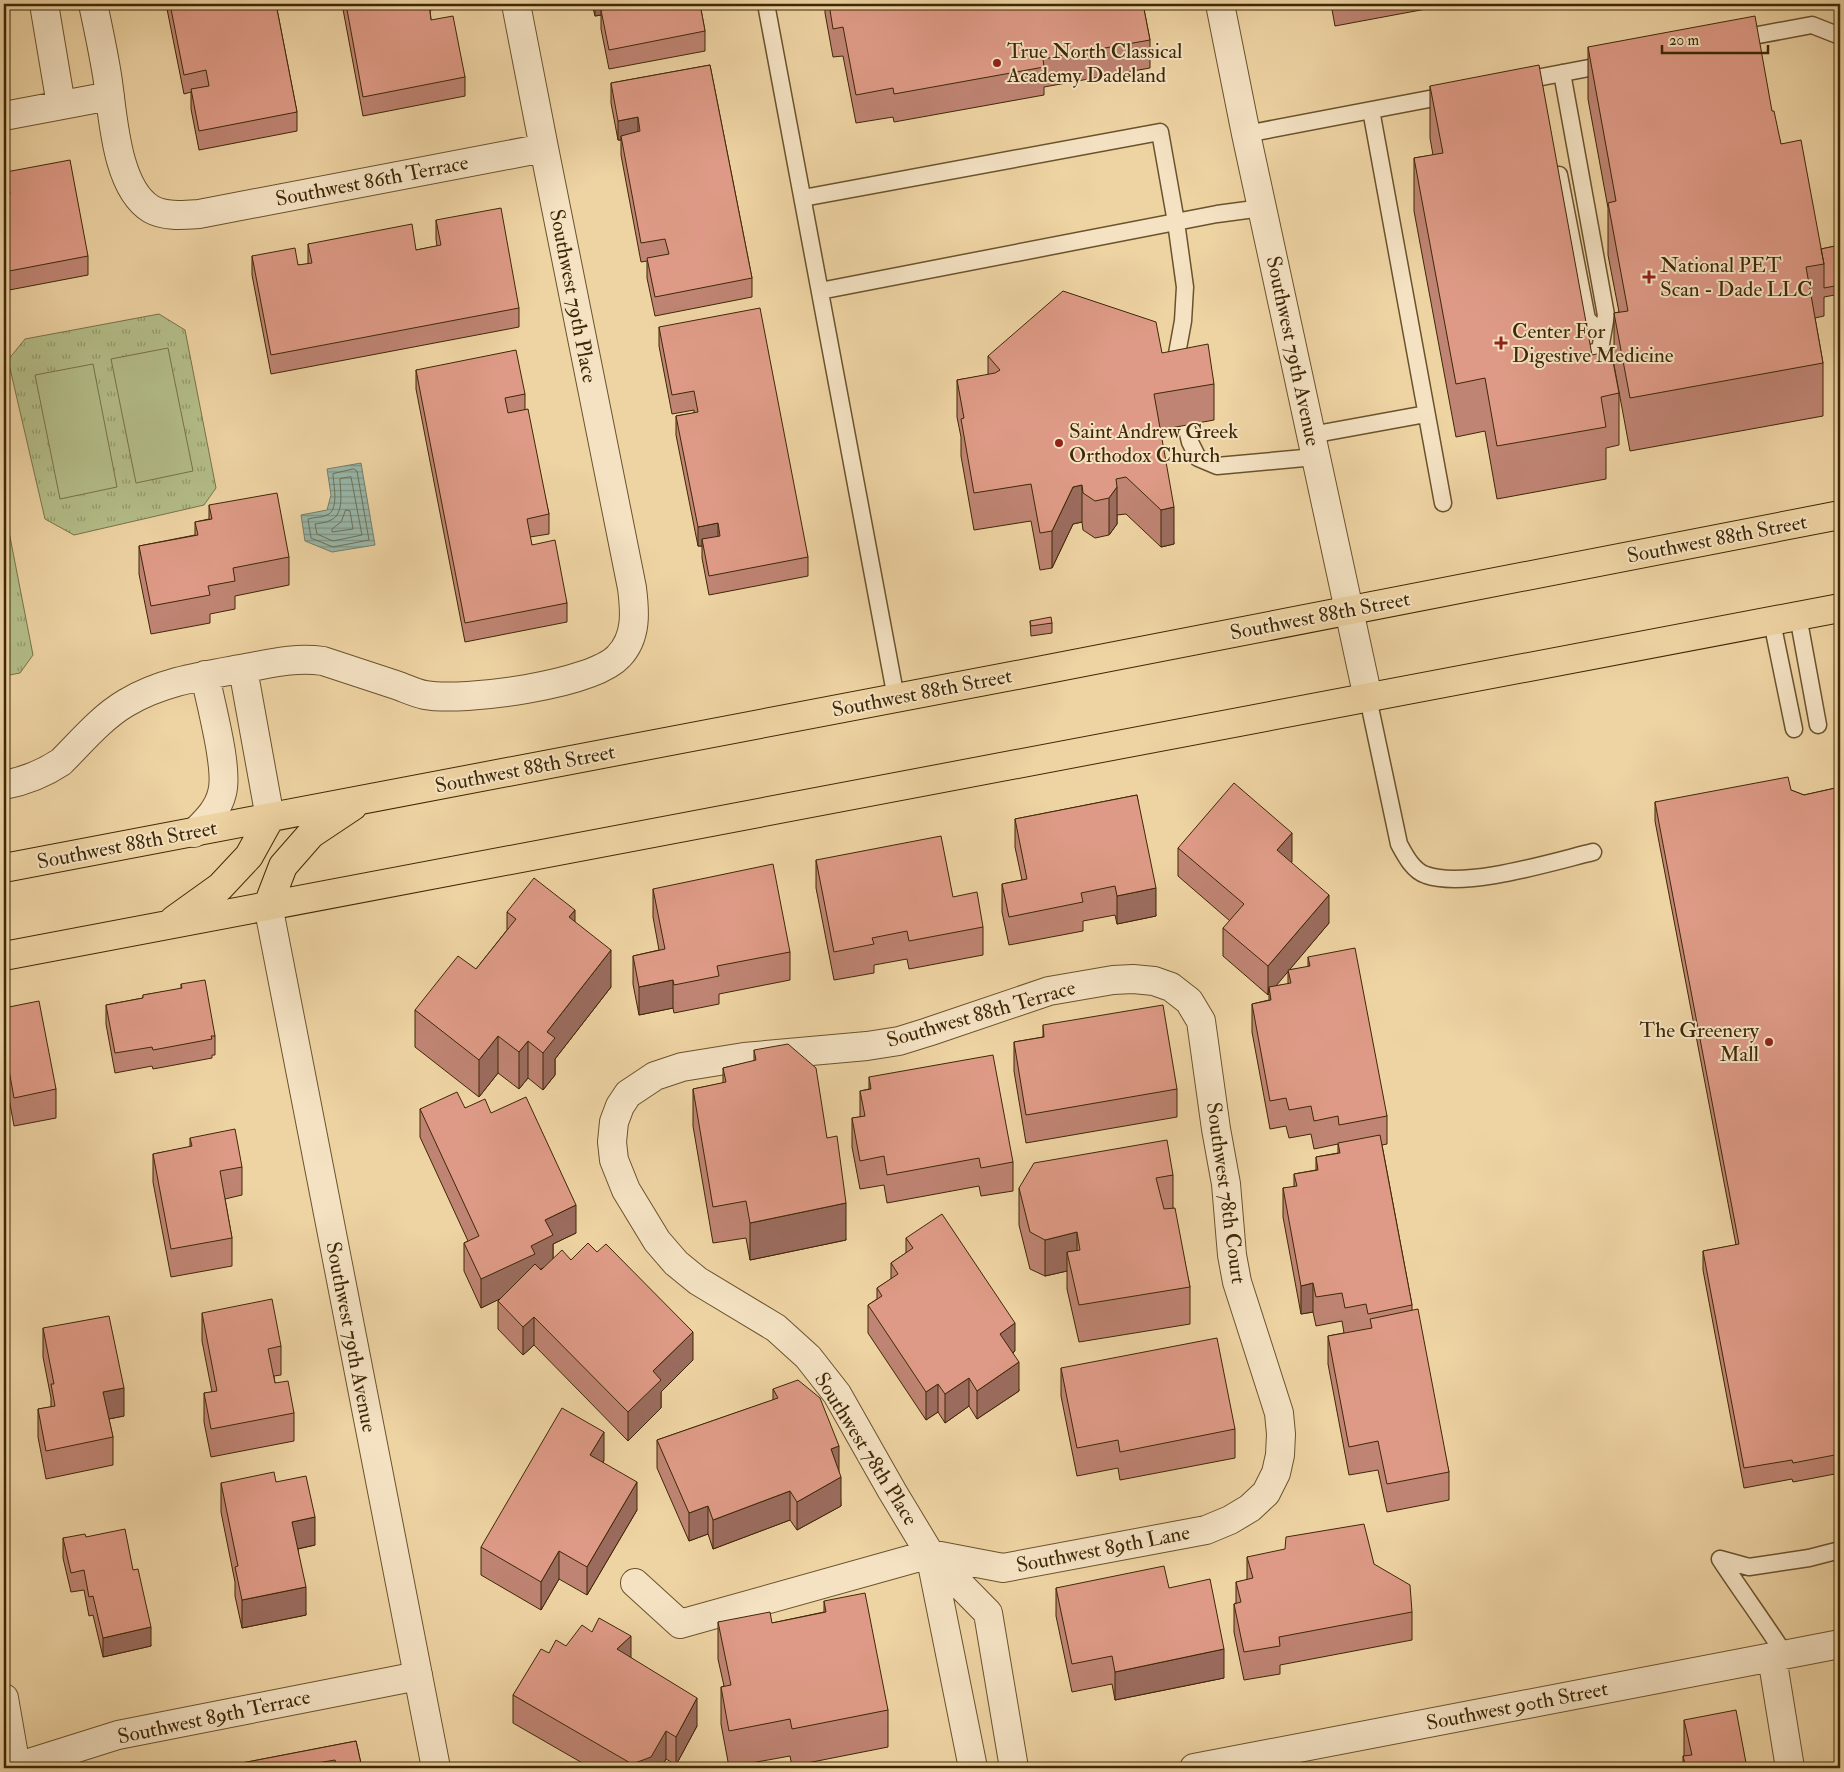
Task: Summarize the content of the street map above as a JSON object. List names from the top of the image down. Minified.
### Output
{"streets":{"main road":["Southwest 88th Street"],"street":["Southwest 86th Terrace","Southwest 79th Place","Southwest 79th Avenue","Southwest 88th Terrace","Southwest 78th Court","Southwest 78th Place","Southwest 89th Lane","Southwest 90th Street","Southwest 89th Terrace"]},"crossings":[["Southwest 86th Terrace","Southwest 79th Place"],["Southwest 79th Avenue","Southwest 88th Street"],["Southwest 79th Avenue","Southwest 89th Terrace"],["Southwest 88th Terrace","Southwest 78th Court"],["Southwest 88th Terrace","Southwest 78th Place"],["Southwest 78th Court","Southwest 89th Lane"],["Southwest 78th Place","Southwest 89th Lane"]],"places":{"other":["True North Classical Academy Dadeland","Saint Andrew Greek Orthodox Church","The Greenery Mall"],"health":["National PET Scan - Dade LLC","Center For Digestive Medicine"]},"scale_bar":"20 m"}
